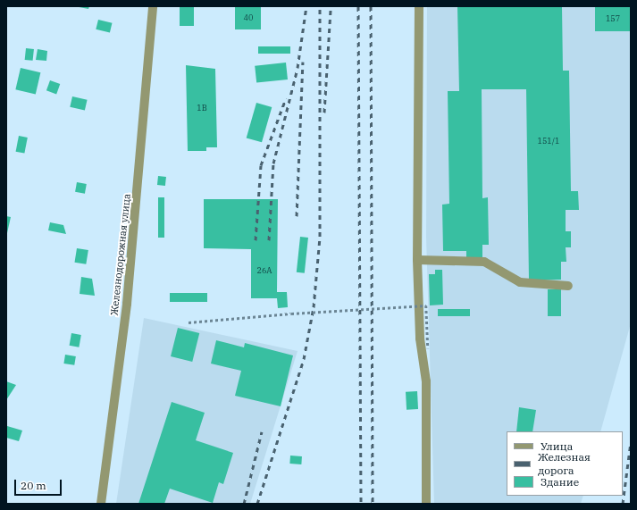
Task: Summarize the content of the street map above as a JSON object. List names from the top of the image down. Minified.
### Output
{"streets":{"street":["Железнодорожная улица"]},"house_numbers":["40","157","1В","151/1","26А"],"legend":["Улица","Железная дорога","Здание"],"scale_bar":"20 m"}
